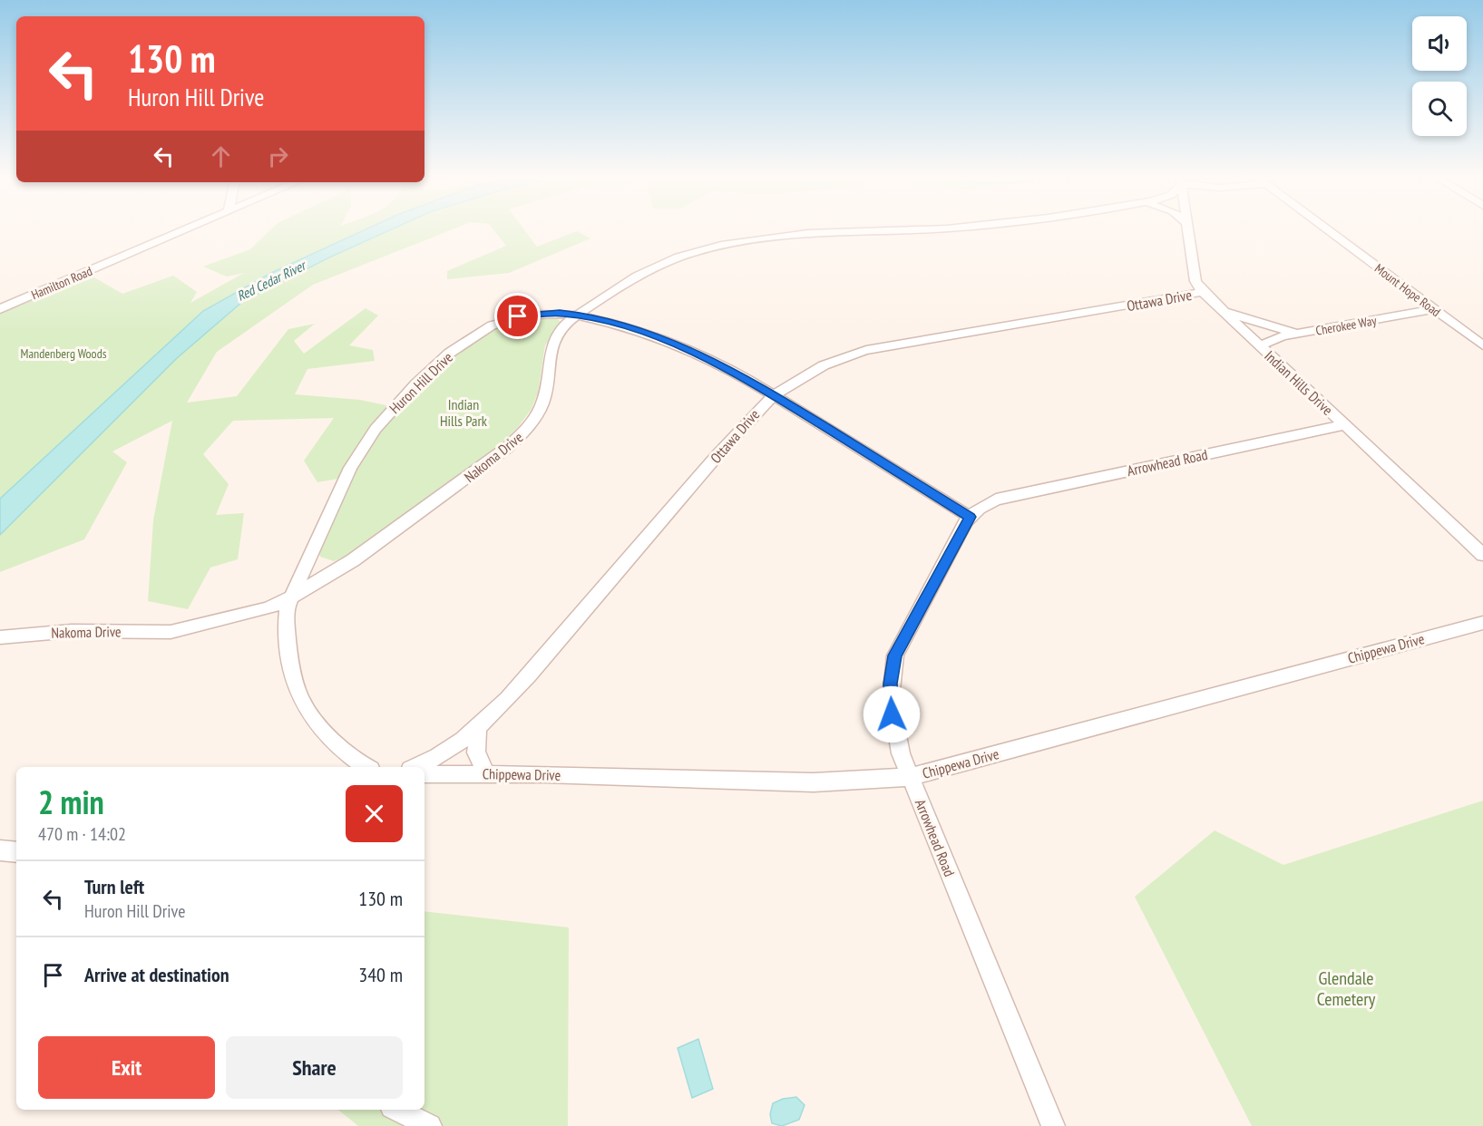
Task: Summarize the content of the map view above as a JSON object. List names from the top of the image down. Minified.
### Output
{"streets":{"street":["Hamilton Road","Mount Hope Road","Ottawa Drive","Cherokee Way","Huron Hill Drive","Indian Hills Drive","Nakoma Drive","Arrowhead Road","Chippewa Drive"]},"crossings":[["Mount Hope Road","Cherokee Way"],["Ottawa Drive","Huron Hill Drive"],["Ottawa Drive","Indian Hills Drive"],["Cherokee Way","Indian Hills Drive"],["Huron Hill Drive","Nakoma Drive"],["Huron Hill Drive","Arrowhead Road"],["Indian Hills Drive","Arrowhead Road"],["Arrowhead Road","Chippewa Drive"]],"water":["Red Cedar River"],"parks":["Mandenberg Woods","Indian Hills Park","Glendale Cemetery"],"page":{"turn":["130 m","Huron Hill Drive"],"heading":["2 min","470 m · 14:02"],"list":[{"name":"Turn left","note":"Huron Hill Drive","value":"130 m"},{"name":"Arrive at destination","value":"340 m"}],"buttons":["Exit","Share"]}}
